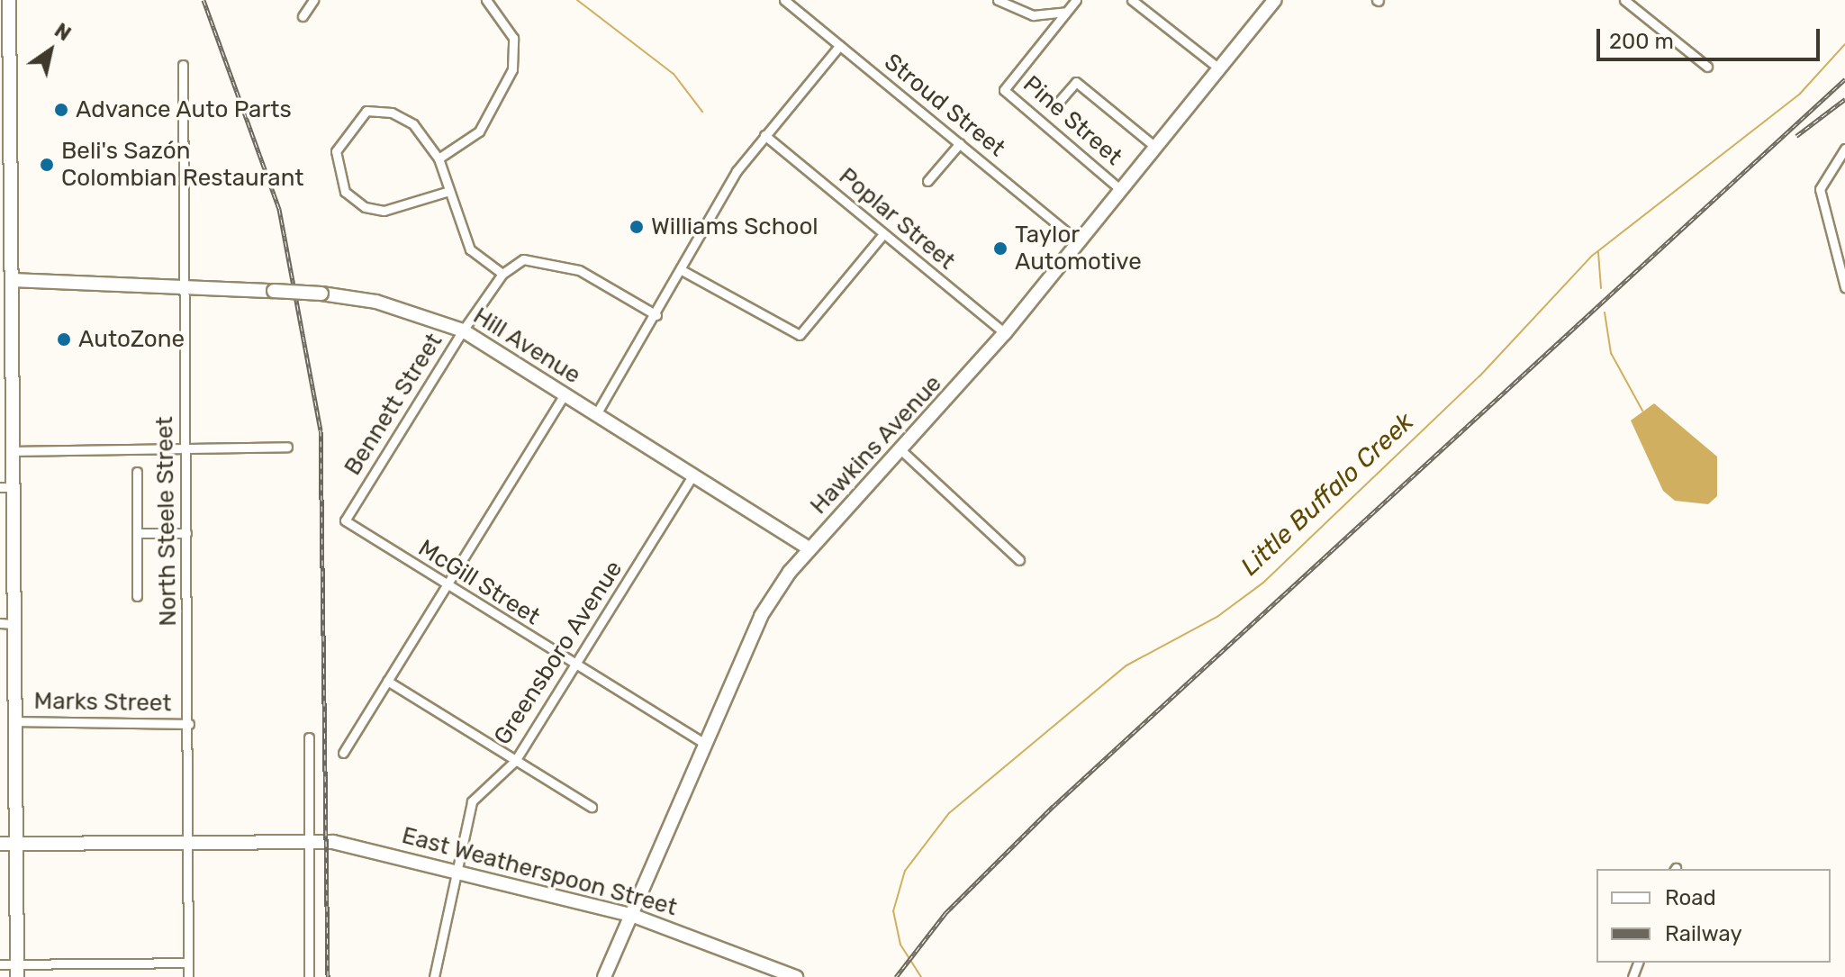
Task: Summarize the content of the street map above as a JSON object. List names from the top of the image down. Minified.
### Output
{"streets":{"main road":["Hill Avenue","Hawkins Avenue","East Weatherspoon Street"],"street":["Stroud Street","Pine Street","Poplar Street","Bennett Street","North Steele Street","McGill Street","Greensboro Avenue","Marks Street"]},"crossings":[["Stroud Street","Hawkins Avenue"],["Pine Street","Hawkins Avenue"],["Poplar Street","Hawkins Avenue"],["Hill Avenue","Bennett Street"],["Hill Avenue","Hawkins Avenue"],["Hill Avenue","North Steele Street"],["Hill Avenue","Greensboro Avenue"],["Bennett Street","McGill Street"],["Hawkins Avenue","McGill Street"],["Hawkins Avenue","East Weatherspoon Street"],["North Steele Street","Marks Street"],["North Steele Street","East Weatherspoon Street"],["McGill Street","Greensboro Avenue"],["Greensboro Avenue","East Weatherspoon Street"]],"water":["Little Buffalo Creek"],"places":["Advance Auto Parts","Beli's Sazón Colombian Restaurant","Williams School","Taylor Automotive","AutoZone"],"legend":["Road","Railway"],"scale_bar":"200 m","north":"top right"}
